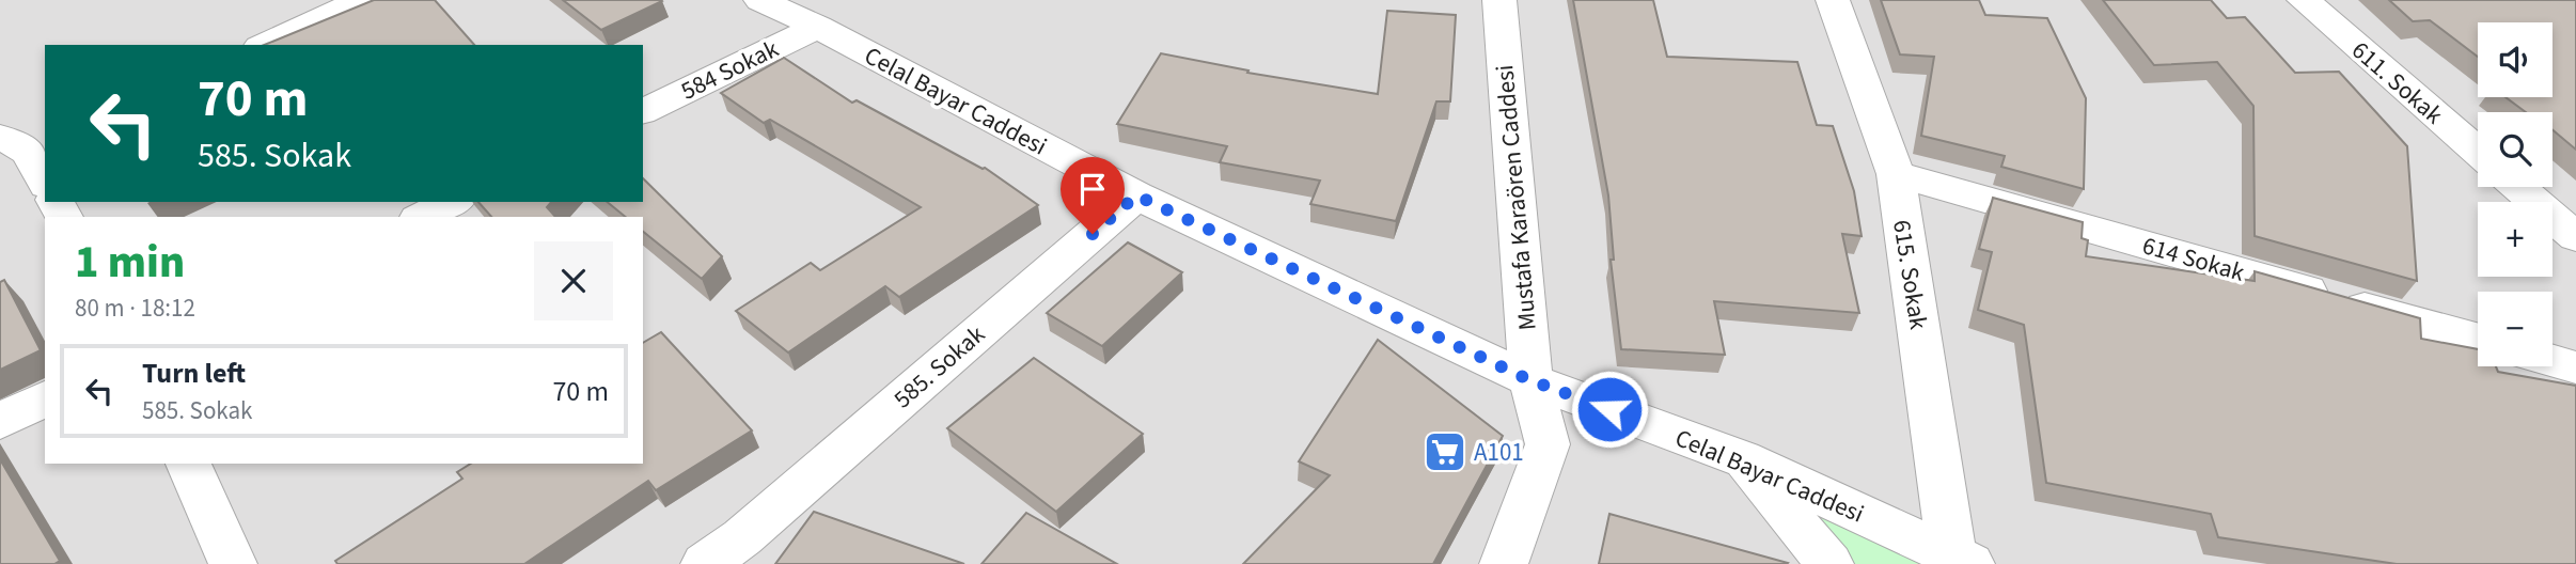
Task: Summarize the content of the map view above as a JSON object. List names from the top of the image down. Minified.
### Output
{"streets":{"street":["584 Sokak","611. Sokak","Celal Bayar Caddesi","Mustafa Karaören Caddesi","614 Sokak","615. Sokak","585. Sokak"]},"crossings":[["584 Sokak","Celal Bayar Caddesi"],["Celal Bayar Caddesi","Mustafa Karaören Caddesi"],["Celal Bayar Caddesi","615. Sokak"],["Celal Bayar Caddesi","585. Sokak"],["614 Sokak","615. Sokak"]],"places":{"supermarket":["A101"]},"page":{"map_buttons":["+","−"],"turn":["70 m","585. Sokak"],"heading":["1 min","80 m · 18:12"],"list":[{"name":"Turn left","note":"585. Sokak","value":"70 m"}]}}
